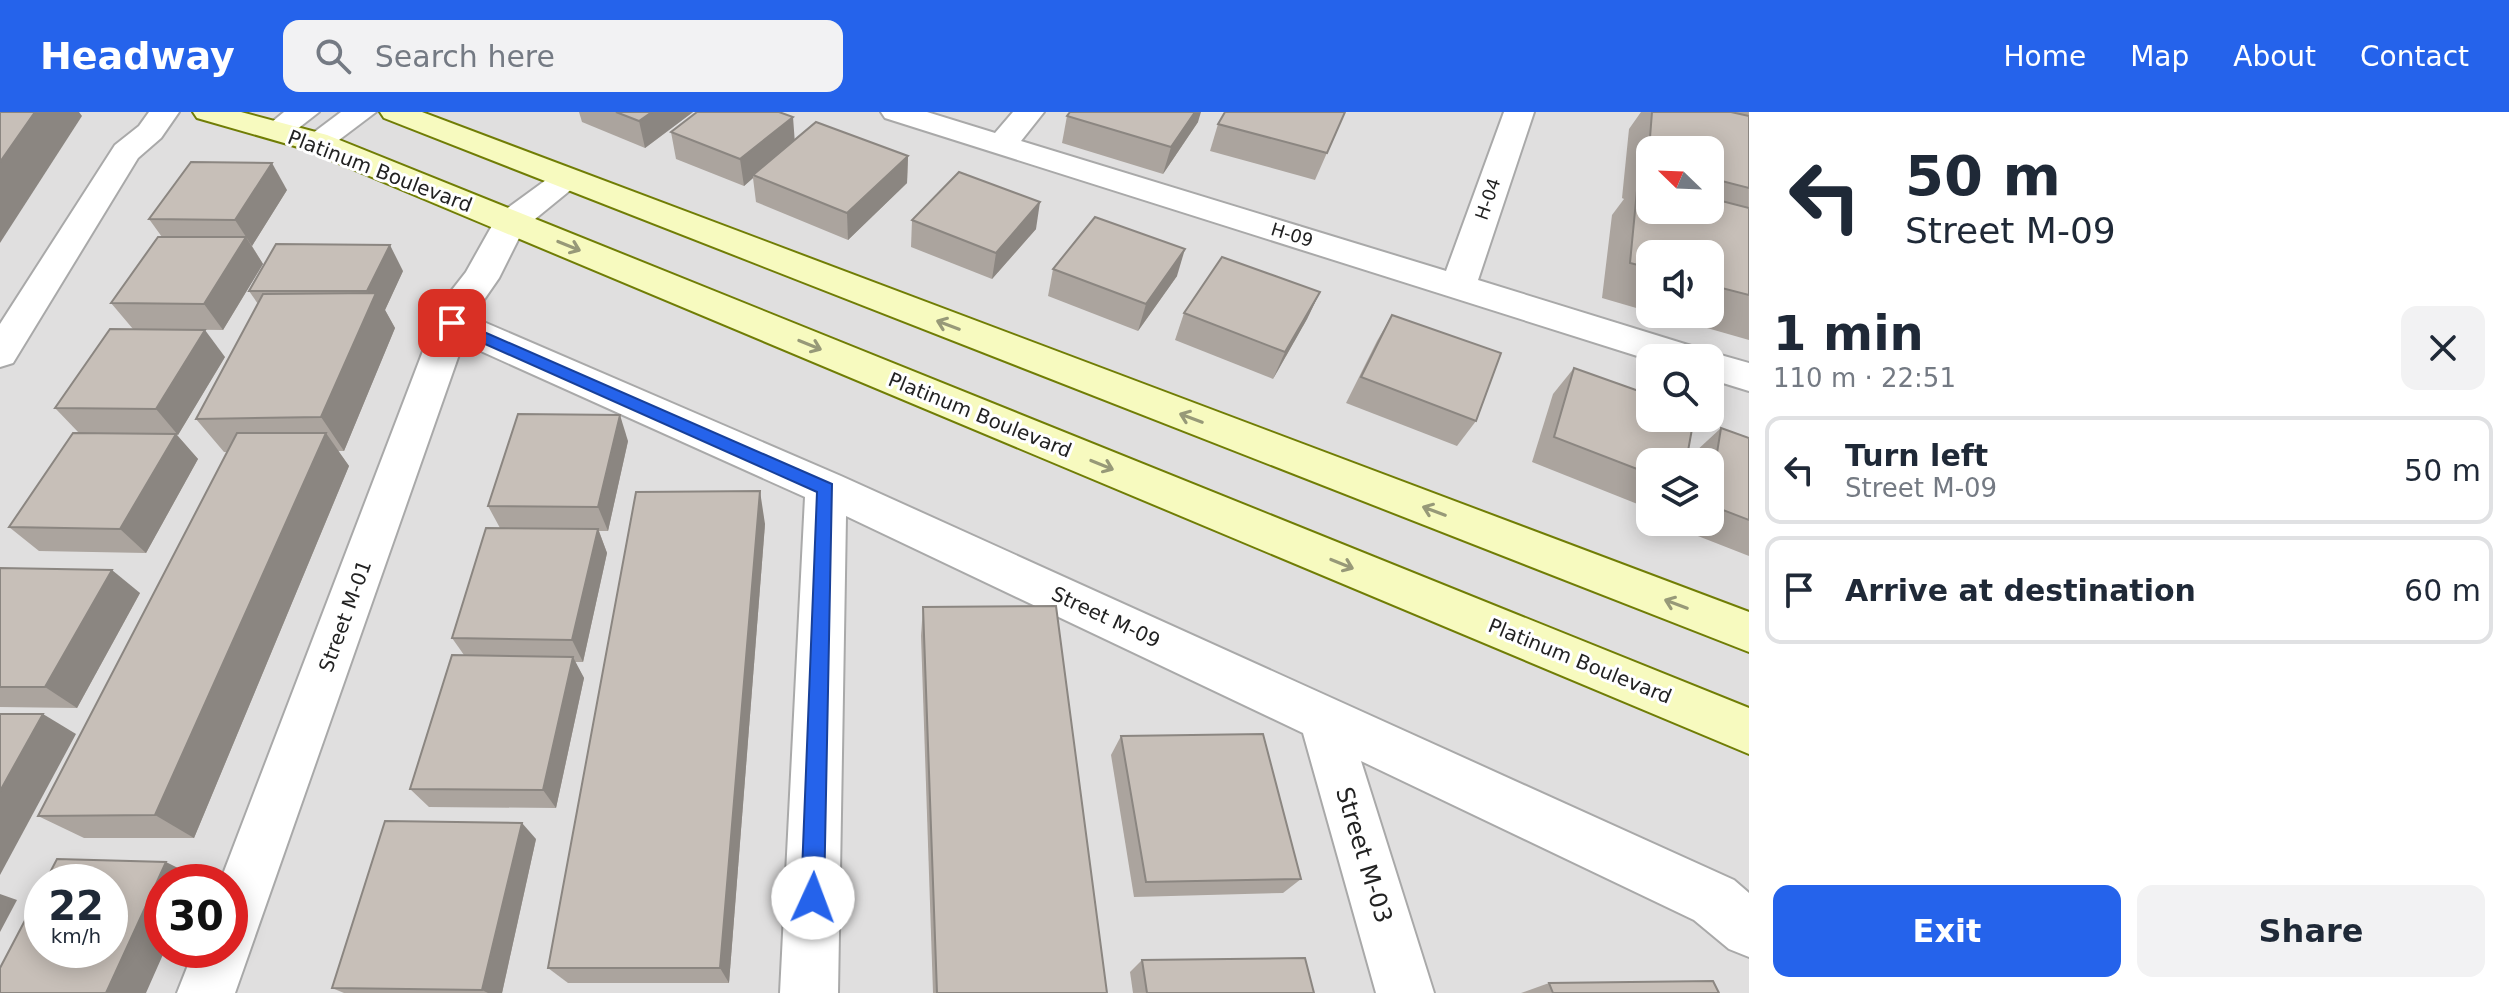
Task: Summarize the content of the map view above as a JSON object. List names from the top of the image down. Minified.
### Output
{"streets":{"street":["Platinum Boulevard","H-04","H-09","Street M-01","Street M-09","Street M-03"]},"crossings":[["Platinum Boulevard","Street M-01"],["H-04","H-09"],["Street M-01","Street M-09"],["Street M-09","Street M-03"]],"north":"top left","page":{"header":"Headway","search":"Search here","nav":["Home","Map","About","Contact"],"turn":["50 m","Street M-09"],"heading":["1 min","110 m · 22:51"],"list":[{"name":"Turn left","note":"Street M-09","value":"50 m"},{"name":"Arrive at destination","value":"60 m"}],"speed":"22 km/h","limit":"30","buttons":["Exit","Share"]}}
